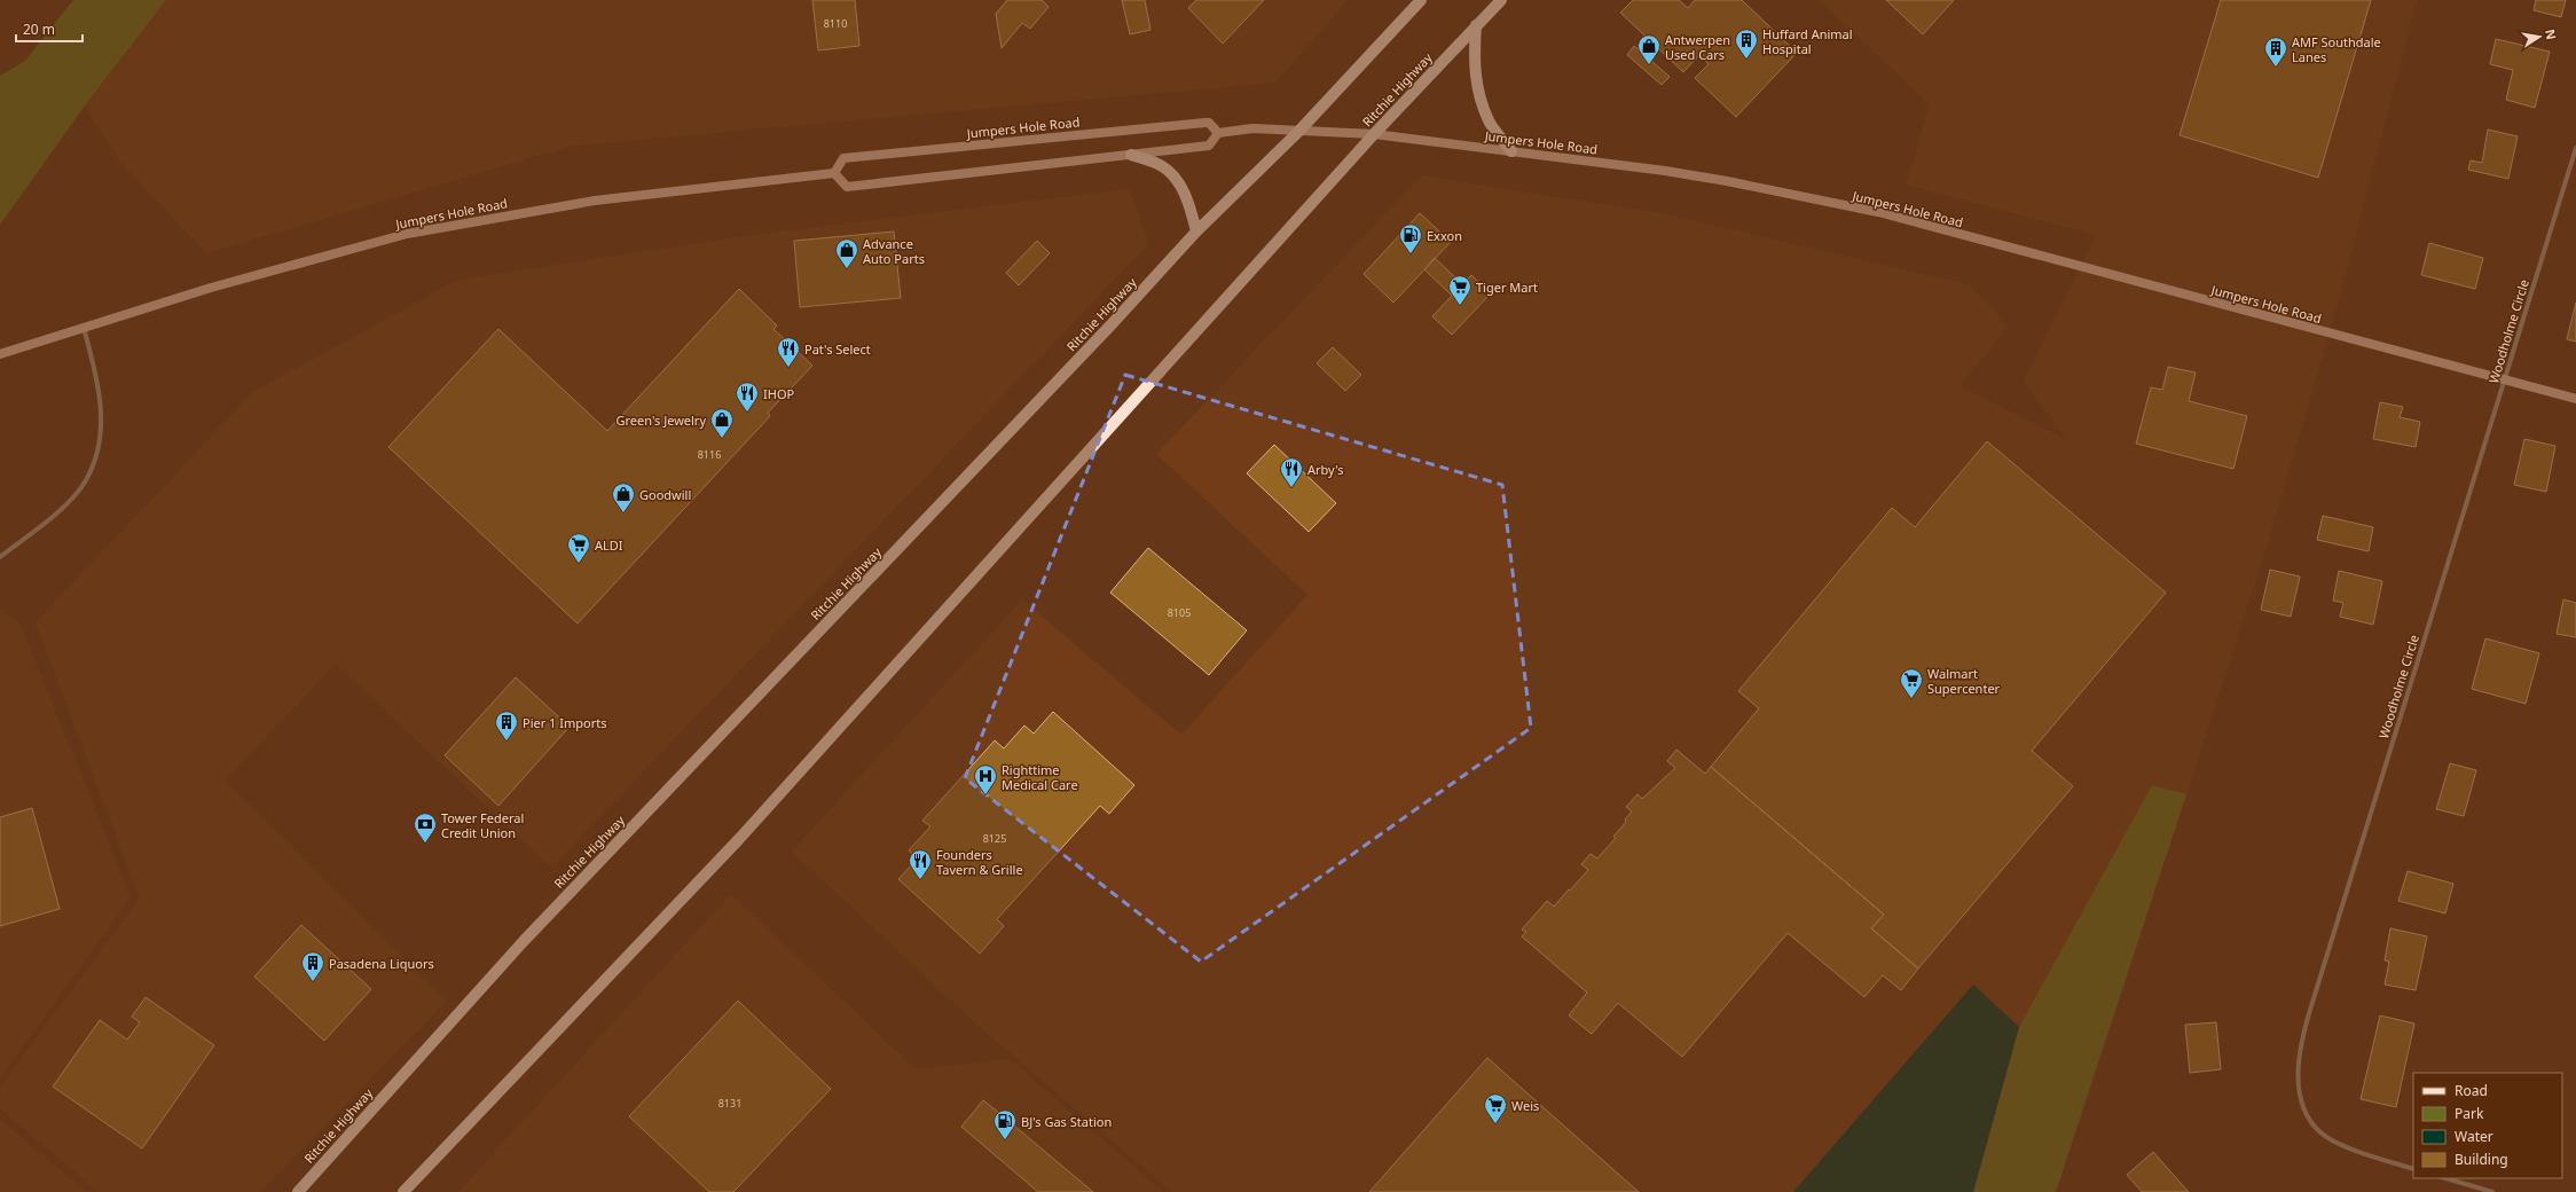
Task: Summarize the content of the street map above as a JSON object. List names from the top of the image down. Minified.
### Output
{"streets":{"main road":["Ritchie Highway","Jumpers Hole Road"],"street":["Woodholme Circle"]},"crossings":[["Ritchie Highway","Jumpers Hole Road"],["Jumpers Hole Road","Woodholme Circle"]],"places":{"building":["Huffard Animal Hospital","AMF Southdale Lanes","Pier 1 Imports","Pasadena Liquors"],"shop":["Antwerpen Used Cars","Advance Auto Parts","Green's Jewelry","Goodwill"],"fuel station":["Exxon","BJ's Gas Station"],"supermarket":["Tiger Mart","ALDI","Walmart Supercenter","Weis"],"restaurant":["Pat's Select","IHOP","Arby's","Founders Tavern & Grille"],"hospital":["Righttime Medical Care"],"bank":["Tower Federal Credit Union"]},"house_numbers":["8110","8116","8105","8125","8131"],"legend":["Road","Park","Water","Building"],"scale_bar":"20 m","north":"right"}
